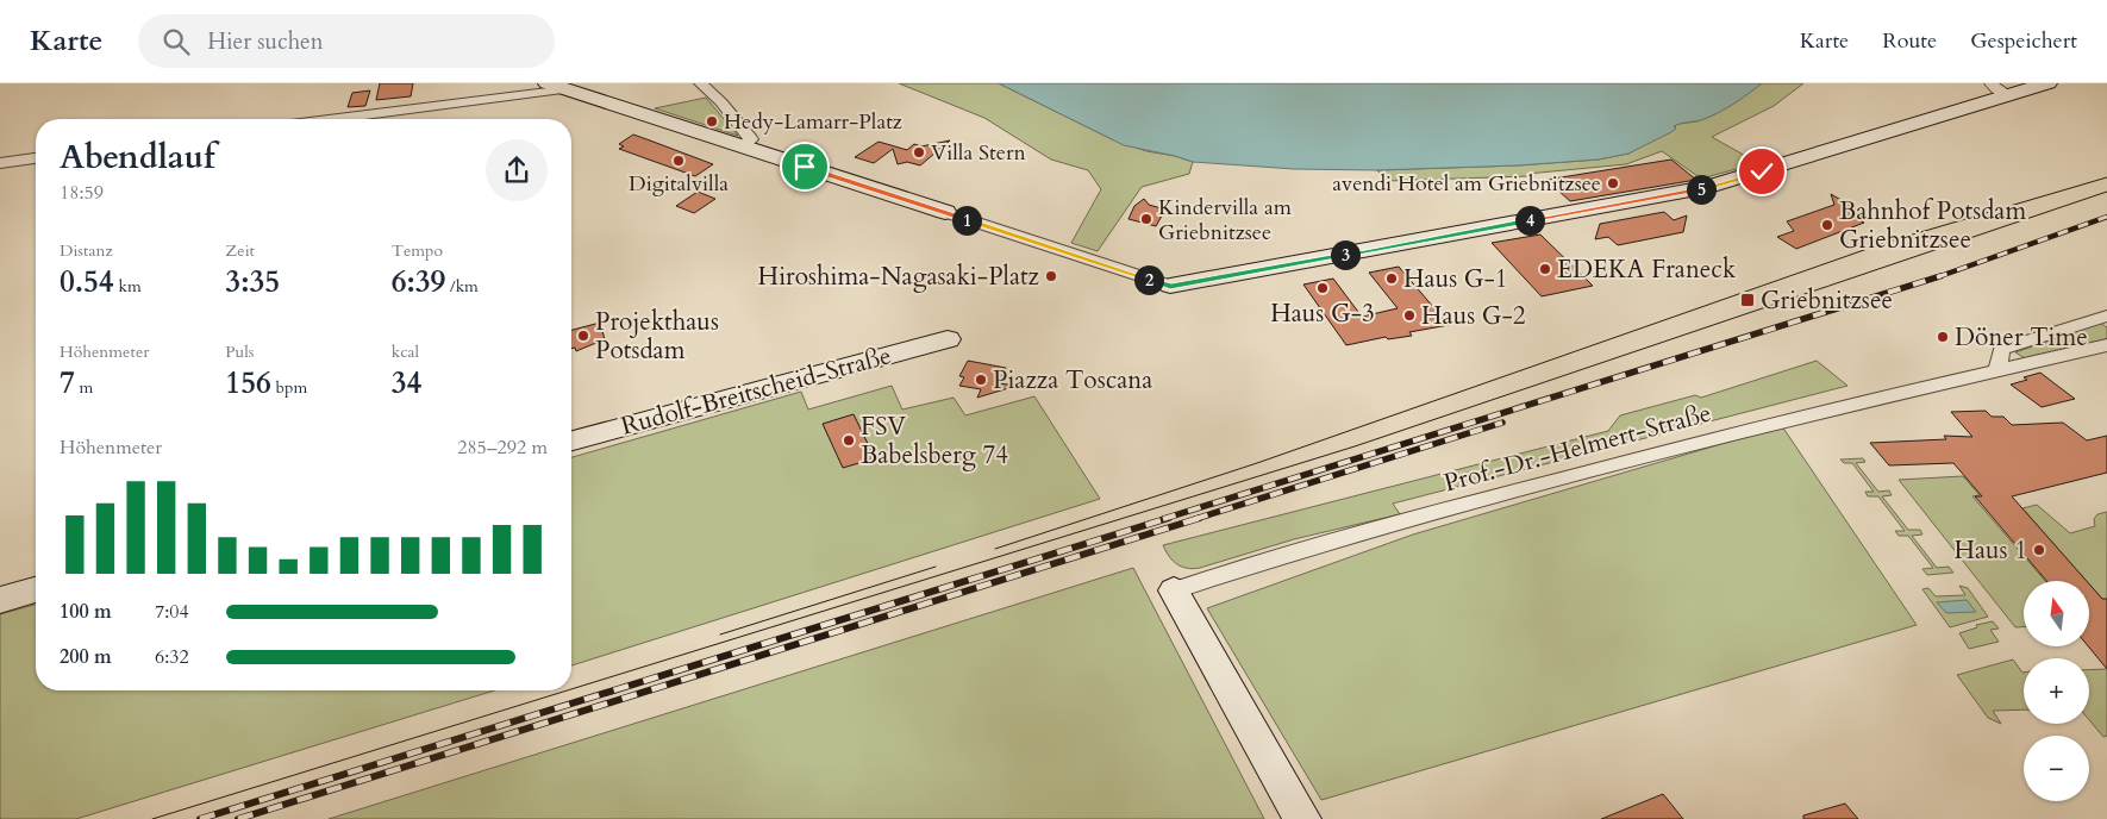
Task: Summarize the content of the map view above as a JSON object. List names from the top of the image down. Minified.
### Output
{"streets":{"street":["Rudolf-Breitscheid-Straße","Prof.-Dr.-Helmert-Straße"]},"places":{"other":["Hedy-Lamarr-Platz","Villa Stern","Digitalvilla","avendi Hotel am Griebnitzsee","Kindervilla am Griebnitzsee","Bahnhof Potsdam Griebnitzsee","EDEKA Franeck","Hiroshima-Nagasaki-Platz","Haus G-1","Haus G-3","Haus G-2","Projekthaus Potsdam","Döner Time","Piazza Toscana","FSV Babelsberg 74","Haus 1"],"transit":["Griebnitzsee"]},"north":"top","page":{"header":"Karte","search":"Hier suchen","nav":["Karte","Route","Gespeichert"],"heading":["Abendlauf","18:59"],"pins":["5","1","4","3","2"],"stats":[["Distanz","0.54 km"],["Zeit","3:35"],["Tempo","6:39 /km"],["Höhenmeter","7 m"],["Puls","156 bpm"],["kcal","34"]],"chart":["Höhenmeter","285–292 m"],"map_buttons":["+","−"],"list":[{"name":"100 m","note":"7:04"},{"name":"200 m","note":"6:32"}]}}
